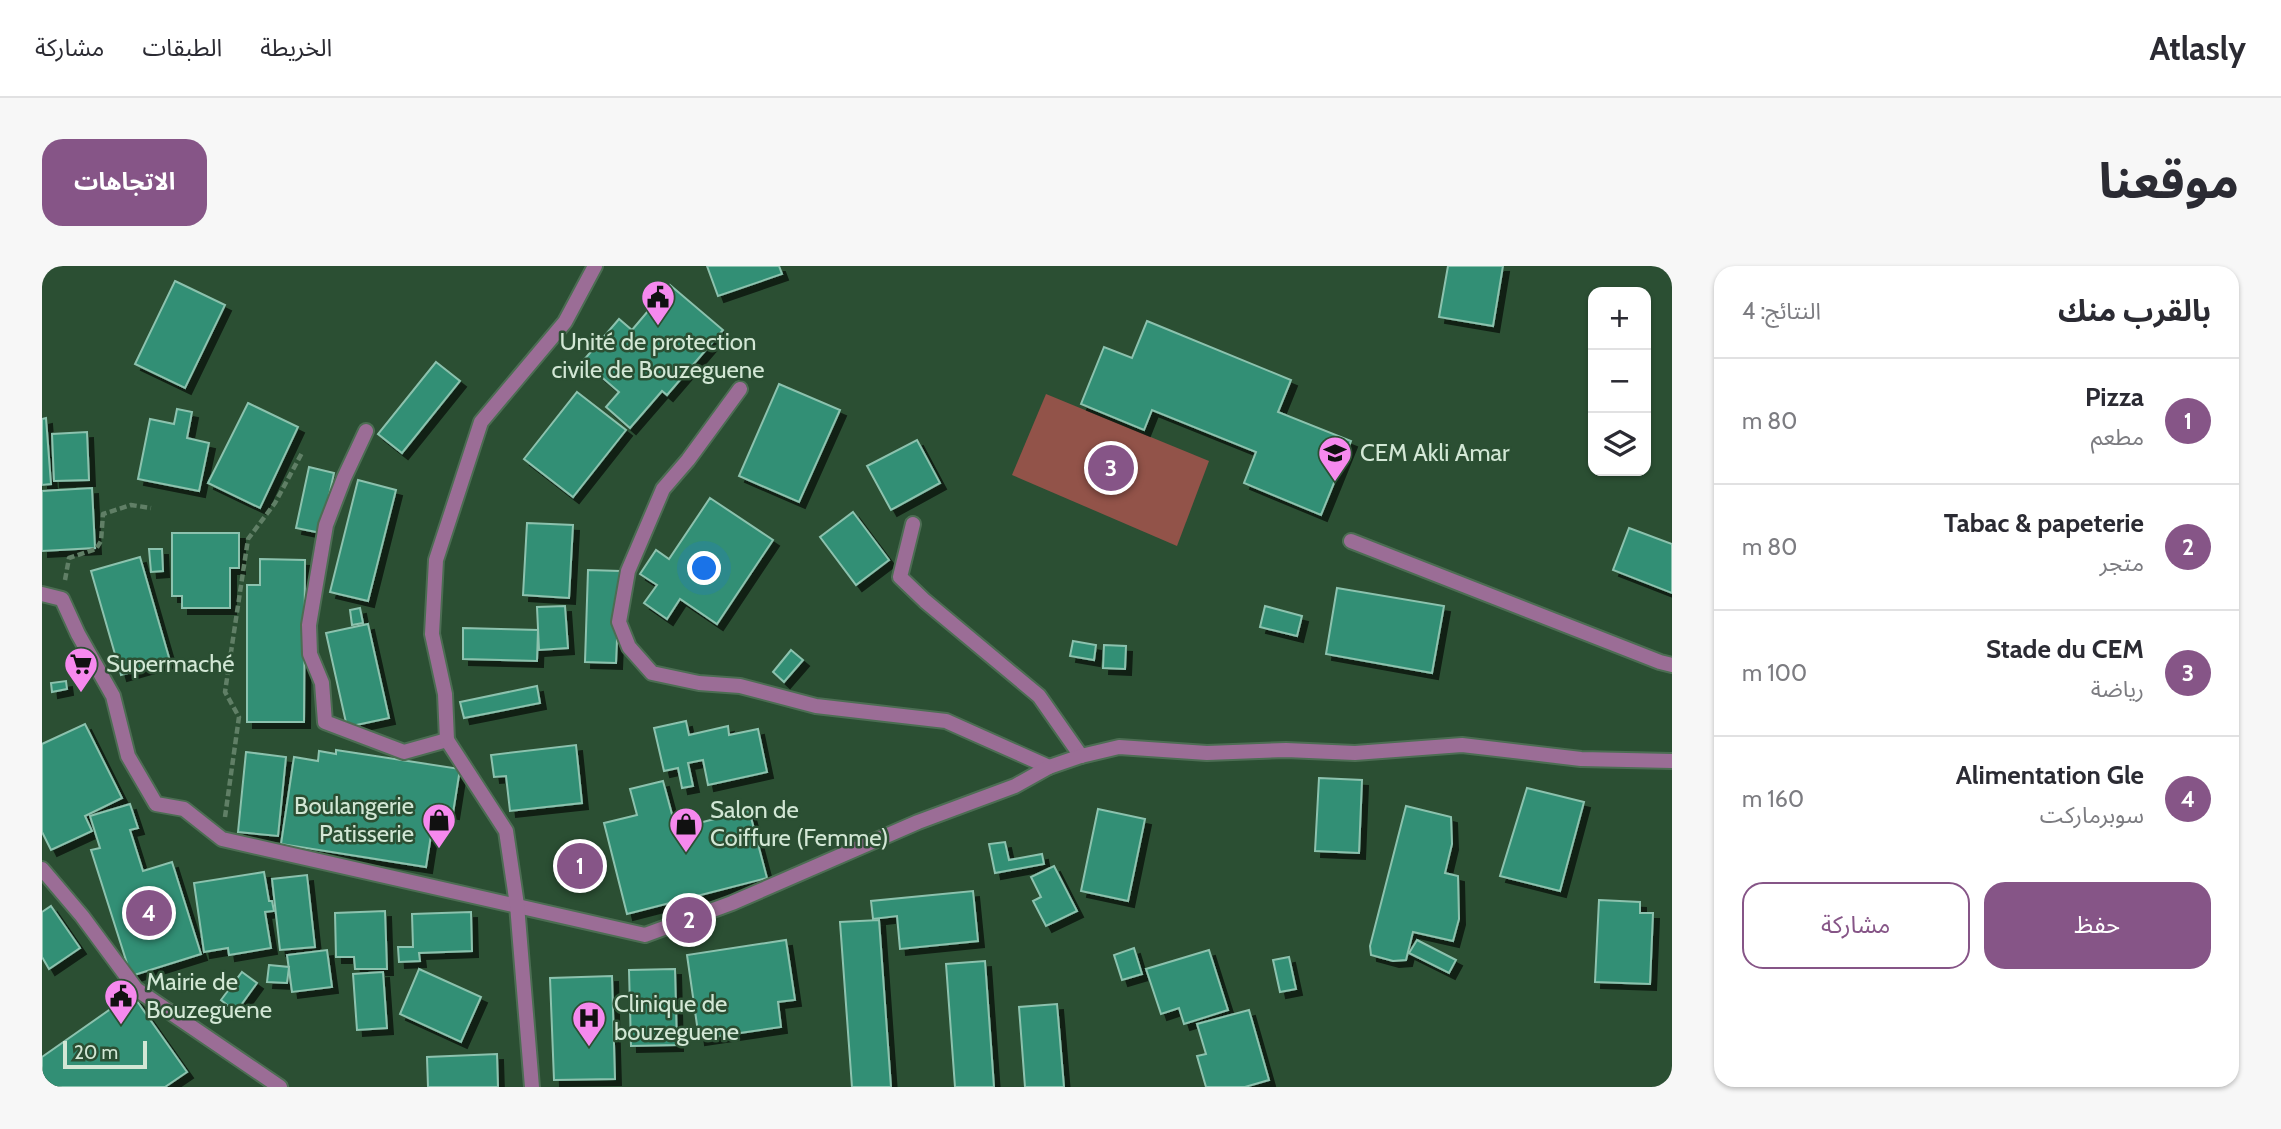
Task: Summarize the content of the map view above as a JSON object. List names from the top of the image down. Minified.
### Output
{"places":{"public building":["Unité de protection civile de Bouzeguene","Mairie de Bouzeguene"],"school or university":["CEM Akli Amar"],"supermarket":["Supermaché"],"shop":["Boulangerie Patisserie","Salon de Coiffure (Femme)"],"hospital":["Clinique de bouzeguene"]},"scale_bar":"20 m","page":{"header":"Atlasly","nav":["الخريطة","الطبقات","مشاركة"],"title":"موقعنا","buttons":["الاتجاهات",["حفظ","مشاركة"]],"heading":["بالقرب منك","النتائج: 4"],"map_buttons":["+","−"],"list":[{"mark":"1","name":"Pizza","note":"مطعم","value":"80 m"},{"mark":"2","name":"Tabac & papeterie","note":"متجر","value":"80 m"},{"mark":"3","name":"Stade du CEM","note":"رياضة","value":"100 m"},{"mark":"4","name":"Alimentation Gle","note":"سوبرماركت","value":"160 m"}],"pins":["3","1","4","2"],"scale":"20 m"}}
